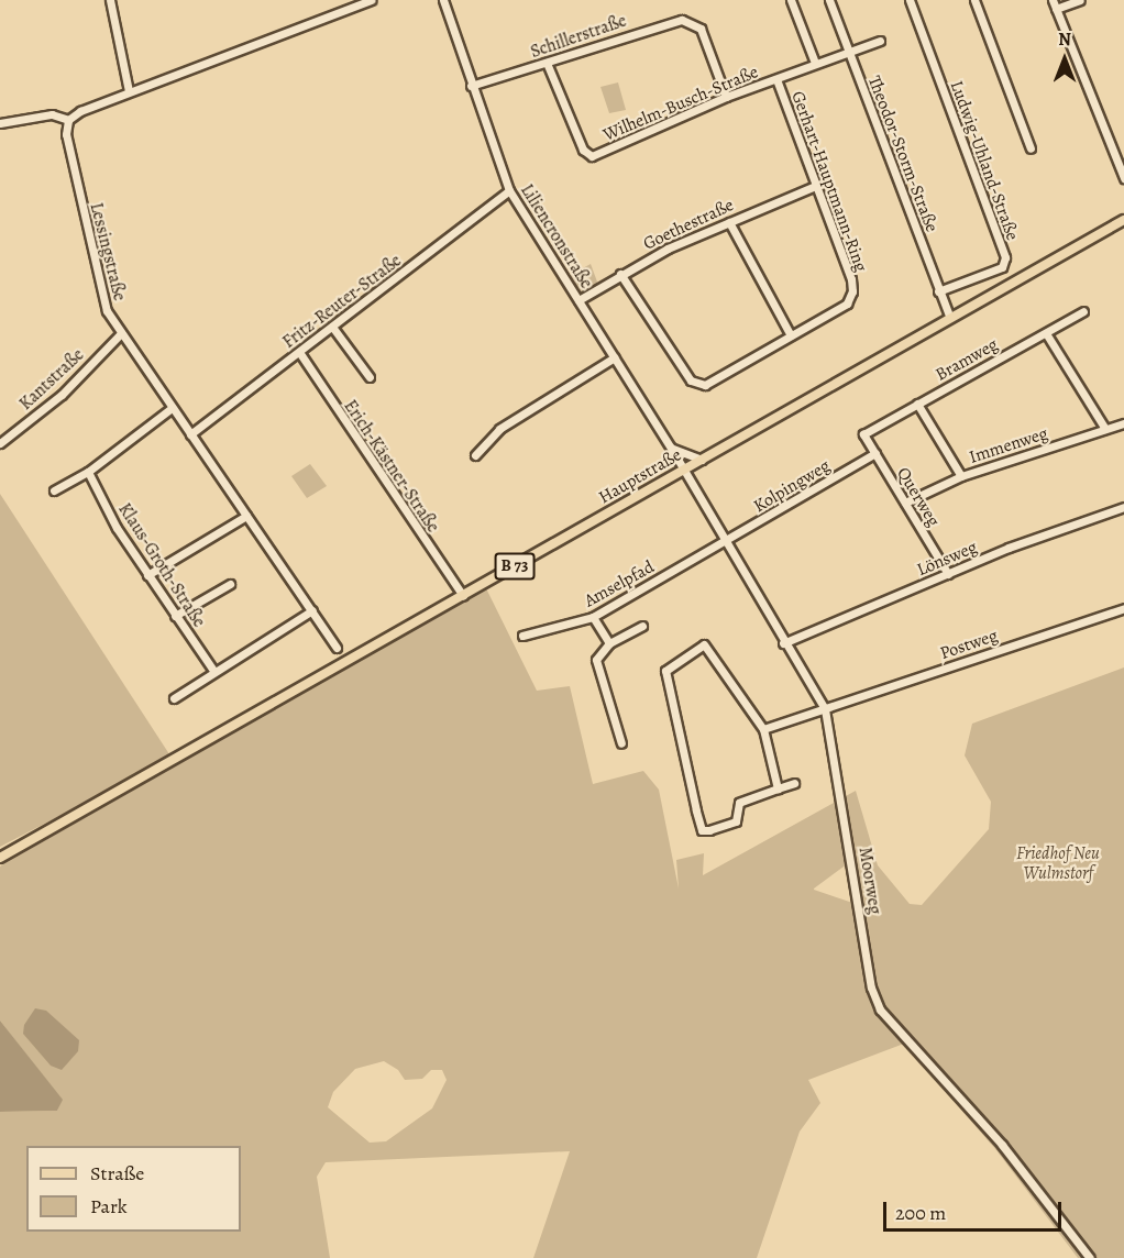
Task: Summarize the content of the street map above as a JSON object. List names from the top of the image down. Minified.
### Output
{"streets":{"main road":["Hauptstraße","B 73"],"street":["Schillerstraße","Wilhelm-Busch-Straße","Theodor-Storm-Straße","Ludwig-Uhland-Straße","Gerhart-Hauptmann-Ring","Goethestraße","Liliencronstraße","Lessingstraße","Fritz-Reuter-Straße","Bramweg","Kantstraße","Immenweg","Erich-Kästner-Straße","Kolpingweg","Querweg","Lönsweg","Klaus-Groth-Straße","Amselpfad","Postweg","Moorweg"]},"crossings":[["Schillerstraße","Wilhelm-Busch-Straße"],["Schillerstraße","Liliencronstraße"],["Wilhelm-Busch-Straße","Theodor-Storm-Straße"],["Wilhelm-Busch-Straße","Gerhart-Hauptmann-Ring"],["Theodor-Storm-Straße","Ludwig-Uhland-Straße"],["Theodor-Storm-Straße","Hauptstraße"],["Gerhart-Hauptmann-Ring","Goethestraße"],["Goethestraße","Liliencronstraße"],["Liliencronstraße","Fritz-Reuter-Straße"],["Liliencronstraße","Hauptstraße"],["Liliencronstraße","Moorweg"],["Lessingstraße","Fritz-Reuter-Straße"],["Lessingstraße","Kantstraße"],["Fritz-Reuter-Straße","Erich-Kästner-Straße"],["Bramweg","Querweg"],["Immenweg","Querweg"],["Erich-Kästner-Straße","Hauptstraße"],["Hauptstraße","Moorweg"],["Kolpingweg","Querweg"],["Kolpingweg","Amselpfad"],["Kolpingweg","Moorweg"],["Querweg","Lönsweg"],["Lönsweg","Moorweg"],["Amselpfad","Moorweg"],["Postweg","Moorweg"]],"parks":["Friedhof Neu Wulmstorf"],"legend":["Straße","Park"],"scale_bar":"200 m","north":"top"}
